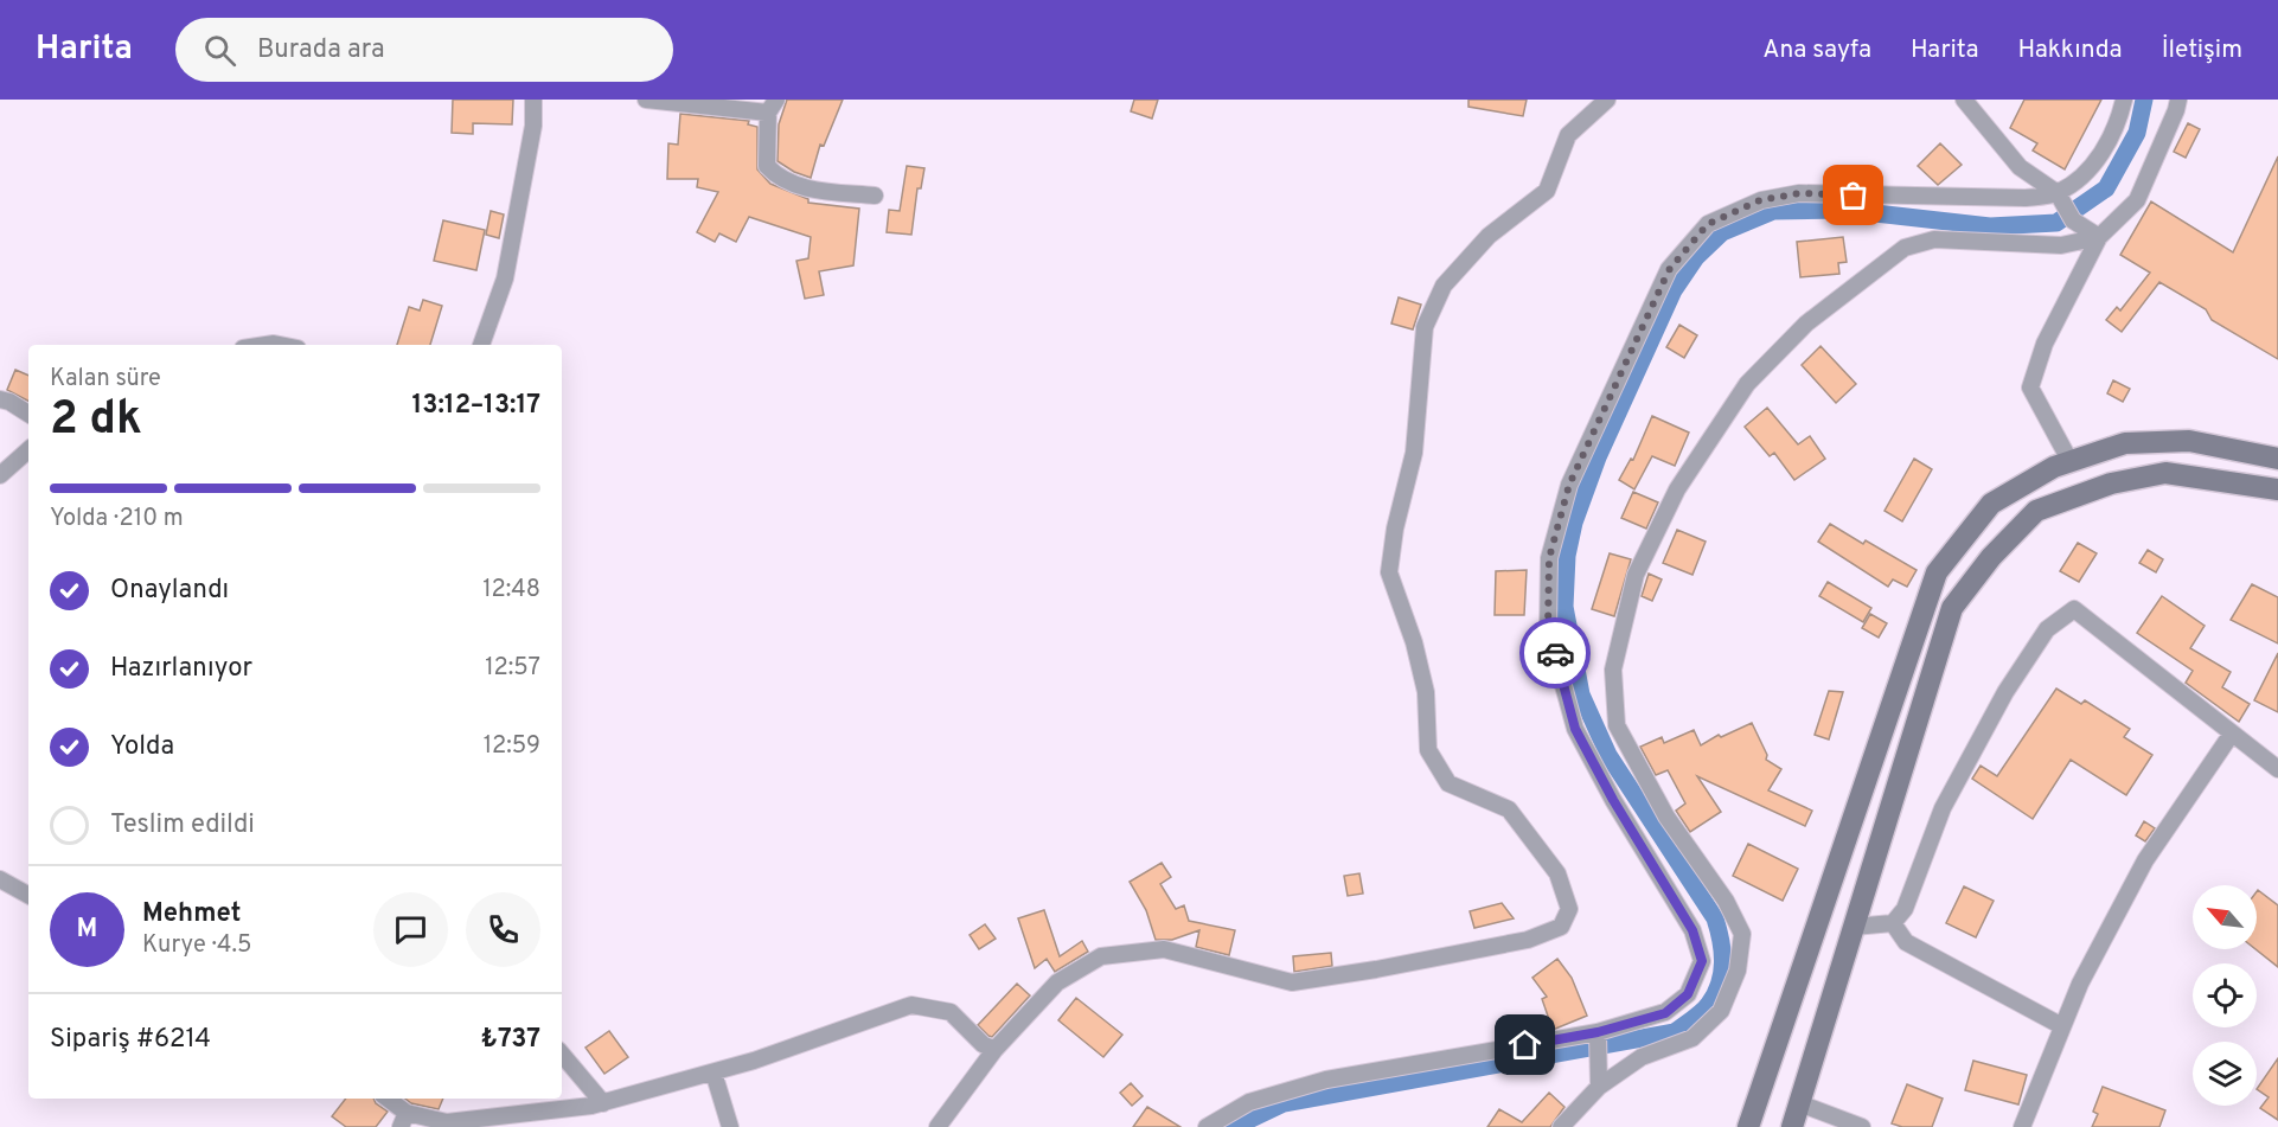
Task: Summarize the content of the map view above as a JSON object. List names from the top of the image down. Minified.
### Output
{"north":"top left","page":{"header":"Harita","search":"Burada ara","nav":["Ana sayfa","Harita","Hakkında","İletişim"],"heading":["2 dk","Kalan süre","13:12–13:17"],"panel":["Mehmet","Kurye · 4.5","Sipariş #6214","₺737"],"bar":"Yolda · 210 m","list":[["Onaylandı","12:48"],["Hazırlanıyor","12:57"],["Yolda","12:59"],"Teslim edildi"],"round":"M"}}
